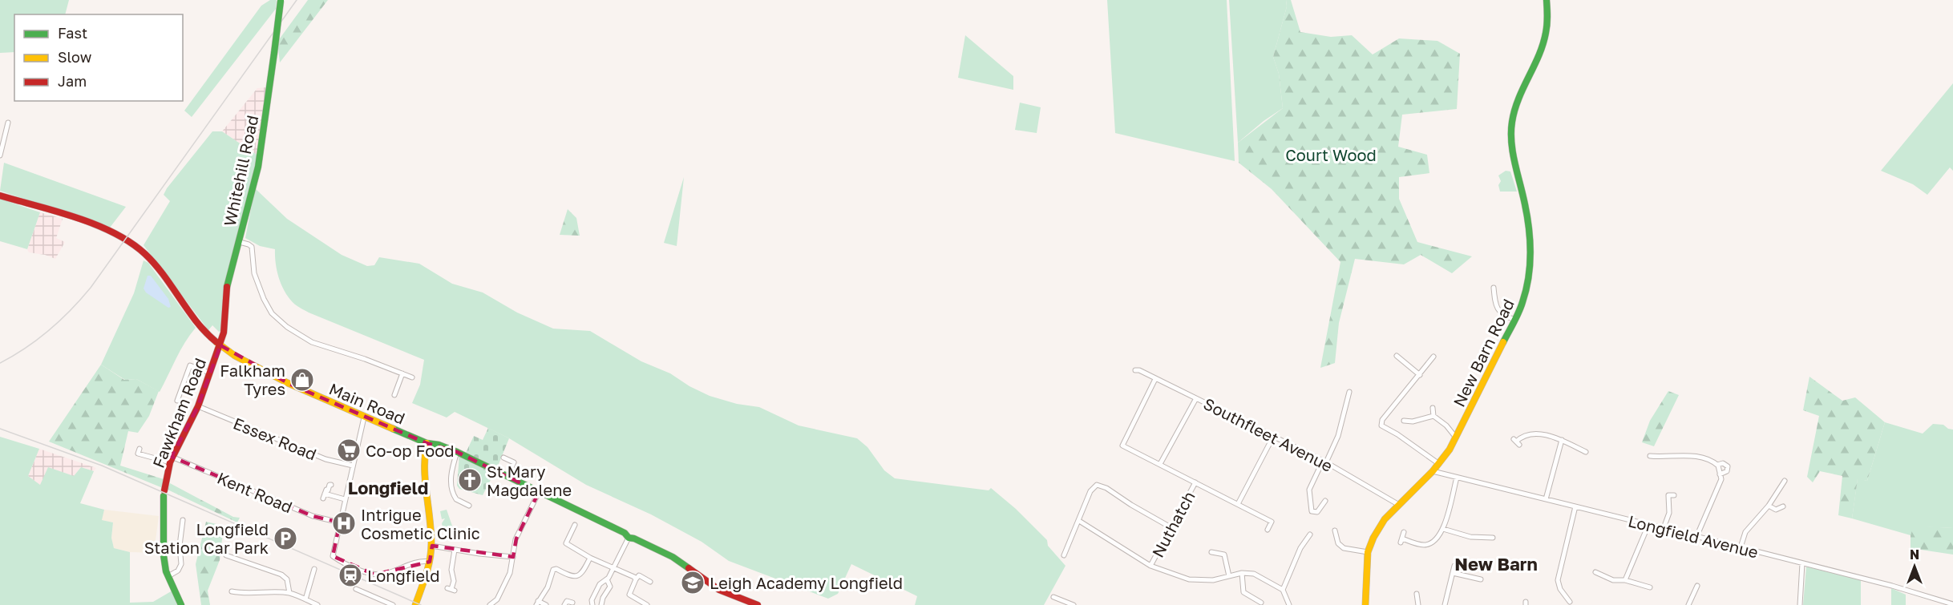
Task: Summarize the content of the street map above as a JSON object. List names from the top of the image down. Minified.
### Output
{"streets":{"main road":["Whitehill Road","New Barn Road","Main Road","Fawkham Road"],"street":["Southfleet Avenue","Essex Road","Kent Road","Nuthatch","Longfield Avenue"]},"crossings":[["Whitehill Road","Main Road"],["Whitehill Road","Fawkham Road"],["New Barn Road","Southfleet Avenue"],["New Barn Road","Longfield Avenue"],["Main Road","Fawkham Road"],["Fawkham Road","Essex Road"],["Fawkham Road","Kent Road"]],"districts":["Longfield","New Barn"],"parks":["Court Wood"],"places":{"shop":["Falkham Tyres"],"supermarket":["Co-op Food"],"church":["St Mary Magdalene"],"hospital":["Intrigue Cosmetic Clinic"],"parking":["Longfield Station Car Park"],"station":["Longfield"],"school or university":["Leigh Academy Longfield"]},"legend":["Fast","Slow","Jam"],"north":"top"}
